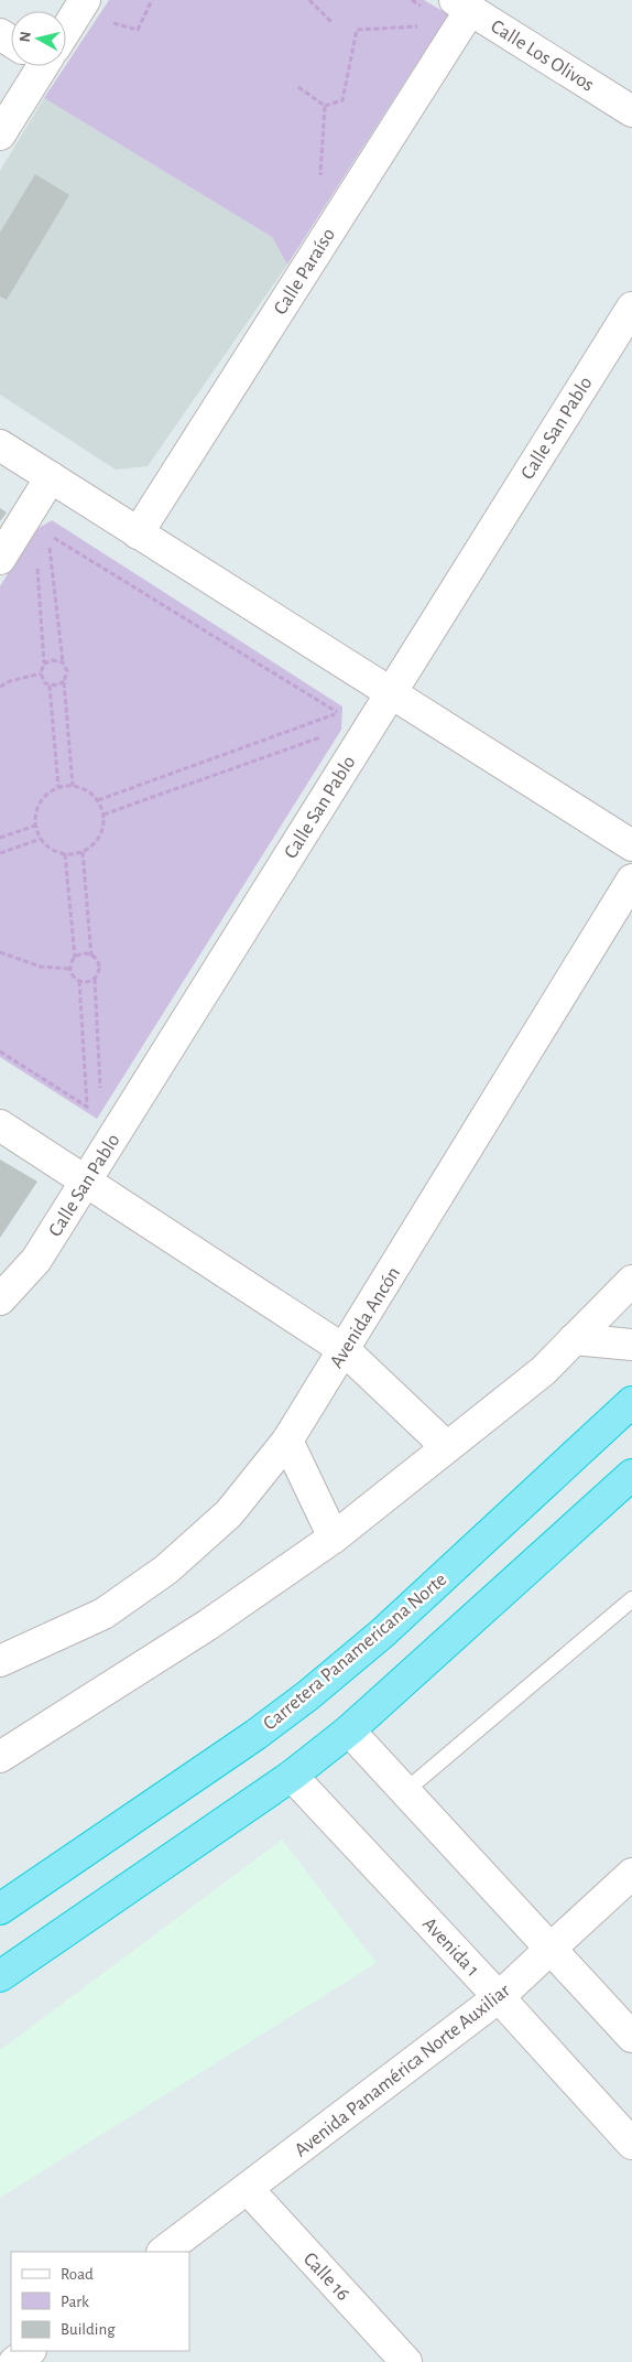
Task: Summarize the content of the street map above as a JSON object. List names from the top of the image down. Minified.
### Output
{"streets":{"highway":["Carretera Panamericana Norte"],"street":["Calle Los Olivos","Calle Paraíso","Calle San Pablo","Avenida Ancón","Avenida 1","Avenida Panamérica Norte Auxiliar","Calle 16"]},"crossings":[["Calle Los Olivos","Calle Paraíso"],["Avenida 1","Avenida Panamérica Norte Auxiliar"],["Avenida Panamérica Norte Auxiliar","Calle 16"]],"legend":["Road","Park","Building"],"north":"left"}
